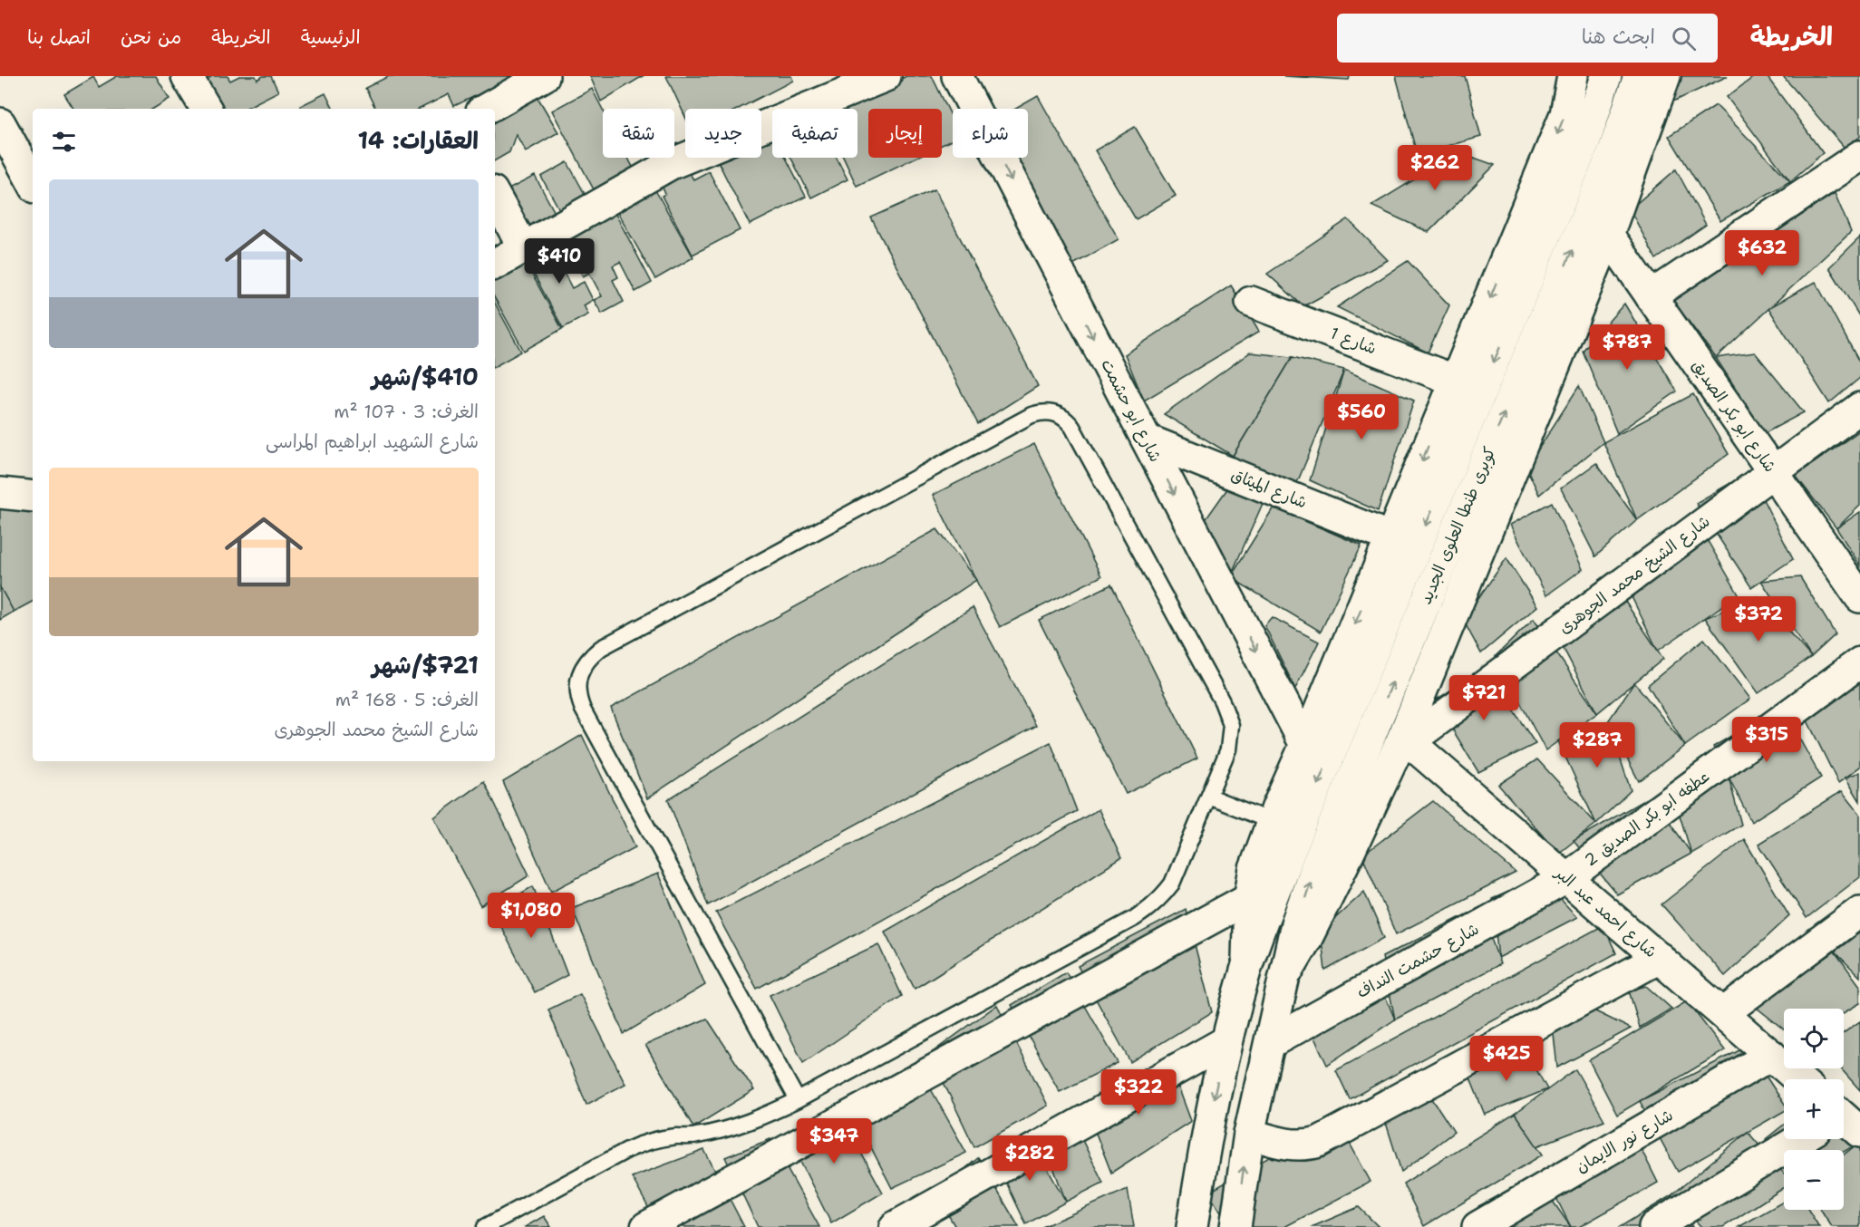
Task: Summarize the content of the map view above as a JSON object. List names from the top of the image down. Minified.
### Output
{"streets":{"street":["شارع 1","شارع ابو حشمت","شارع ابو بكر الصديق","شارع الميثاق","كوبرى طنطا العلوى الجديد","شارع الشيخ محمد الجوهرى","عطفه ابو بكر الصديق 2","شارع احمد عبد البر","شارع حشمت النداف","شارع نور الايمان"]},"crossings":[["شارع ابو حشمت","شارع الميثاق"],["شارع ابو بكر الصديق","شارع الشيخ محمد الجوهرى"],["كوبرى طنطا العلوى الجديد","شارع حشمت النداف"],["شارع الشيخ محمد الجوهرى","شارع احمد عبد البر"],["عطفه ابو بكر الصديق 2","شارع احمد عبد البر"],["عطفه ابو بكر الصديق 2","شارع حشمت النداف"],["شارع احمد عبد البر","شارع حشمت النداف"],["شارع احمد عبد البر","شارع نور الايمان"]],"one_way":["شارع ابو حشمت"],"page":{"header":"الخريطة","search":"ابحث هنا","nav":["الرئيسية","الخريطة","من نحن","اتصل بنا"],"chip":["شراء","إيجار","تصفية","جديد","شقة"],"heading":"العقارات: 14","price":["$262","$632","$410","$787","$560","$372","$721","$315","$287","$1,080","$425","$322","$347","$282"],"list":[{"name":"$410/شهر","note":"الغرف: 3 · 107 m² · شارع الشهيد ابراهيم المراسى"},{"name":"$721/شهر","note":"الغرف: 5 · 168 m² · شارع الشيخ محمد الجوهرى"}],"map_buttons":["+","−"]}}
